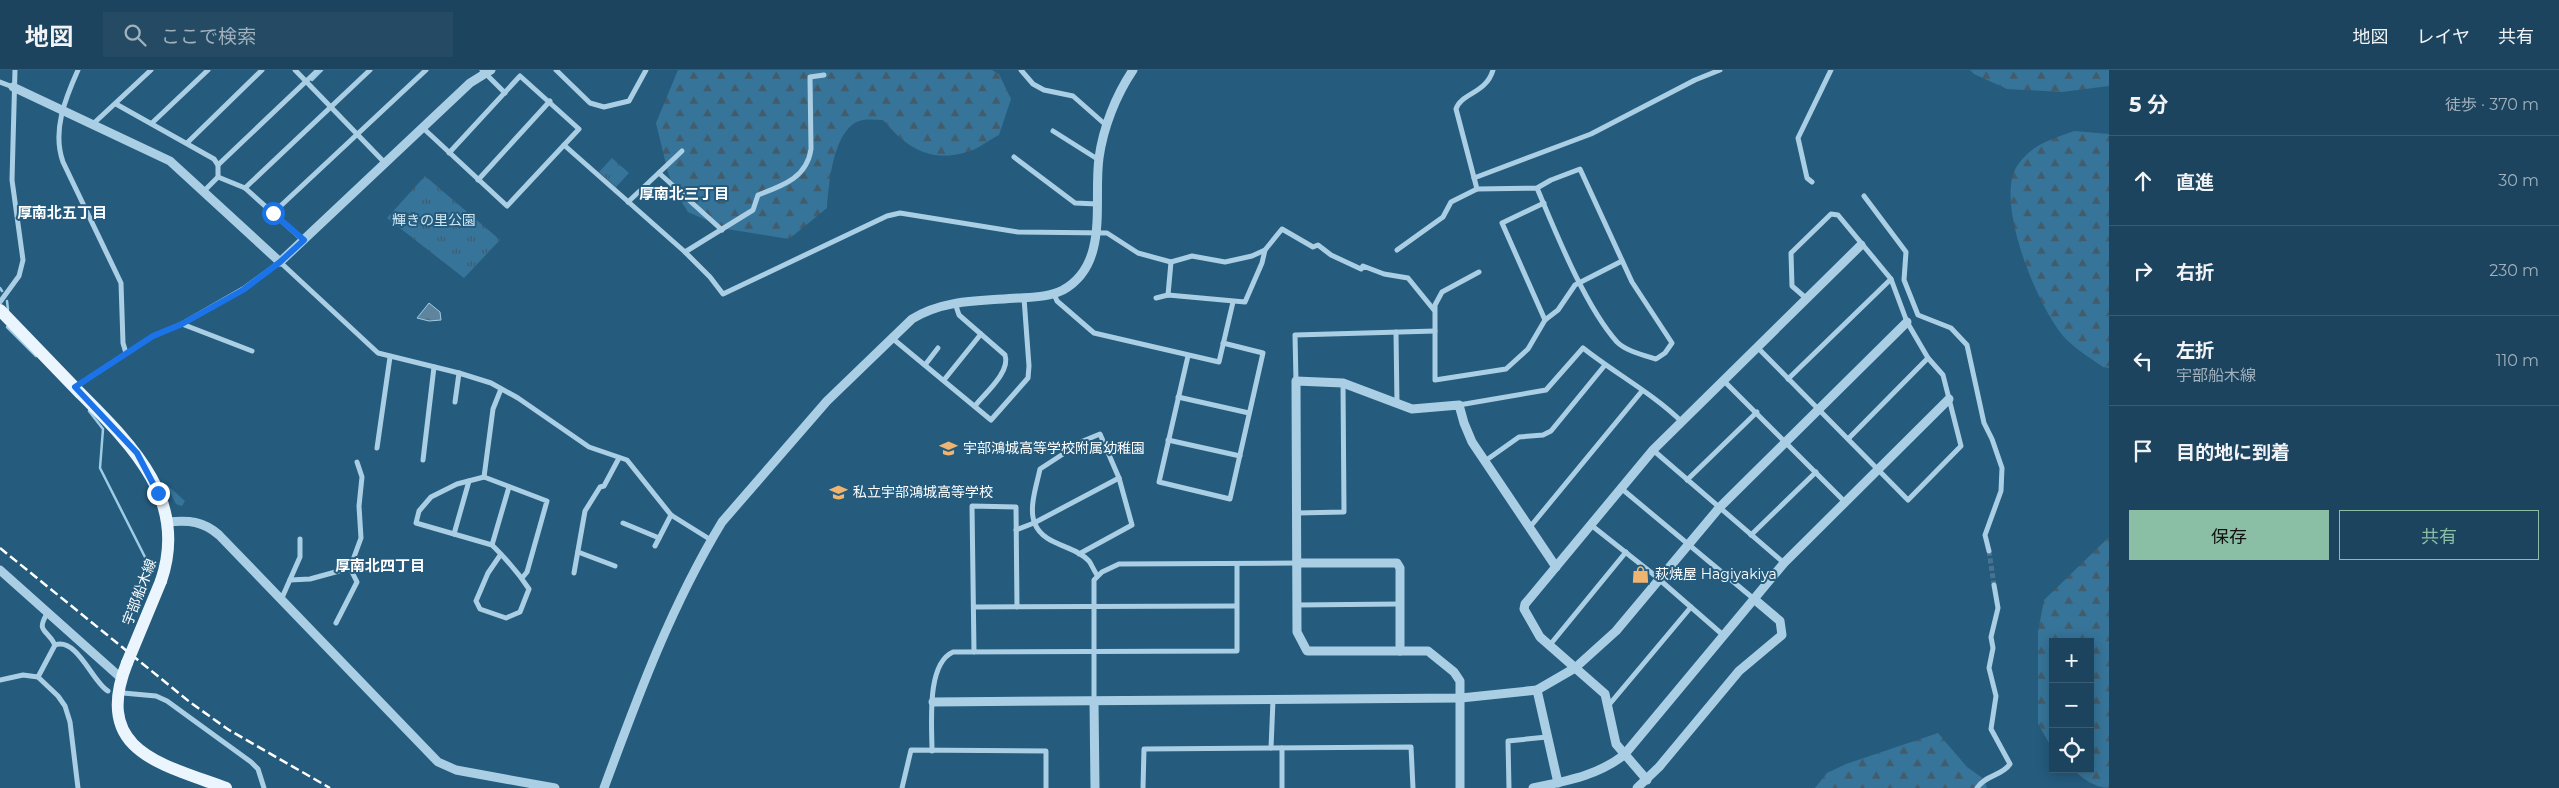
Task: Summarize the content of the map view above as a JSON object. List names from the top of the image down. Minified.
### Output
{"streets":{"main road":["宇部船木線"]},"districts":["厚南北三丁目","厚南北五丁目","厚南北四丁目"],"parks":["輝きの里公園"],"places":{"school or university":["宇部鴻城高等学校附属幼稚園","私立宇部鴻城高等学校"],"shop":["萩焼屋 Hagiyakiya"]},"page":{"header":"地図","search":"ここで検索","nav":["地図","レイヤ","共有"],"heading":["5 分","徒歩 · 370 m"],"list":[["直進","30 m"],["右折","230 m"],["左折","宇部船木線","110 m"],"目的地に到着"],"buttons":["保存","共有"],"map_buttons":["+","−"]}}
